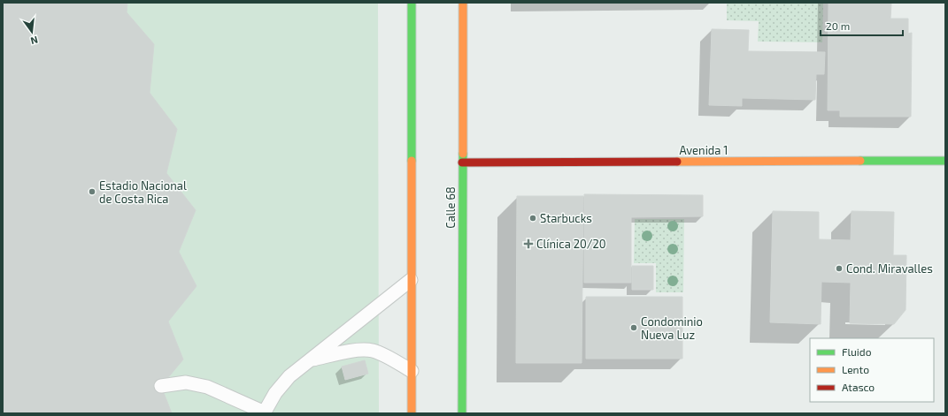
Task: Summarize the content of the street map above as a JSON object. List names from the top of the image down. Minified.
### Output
{"streets":{"main road":["Avenida 1","Calle 68"]},"crossings":[["Avenida 1","Calle 68"]],"places":{"other":["Estadio Nacional de Costa Rica","Starbucks","Cond. Miravalles","Condominio Nueva Luz"],"health":["Clínica 20/20"]},"legend":["Fluido","Lento","Atasco"],"scale_bar":"20 m","north":"bottom"}
